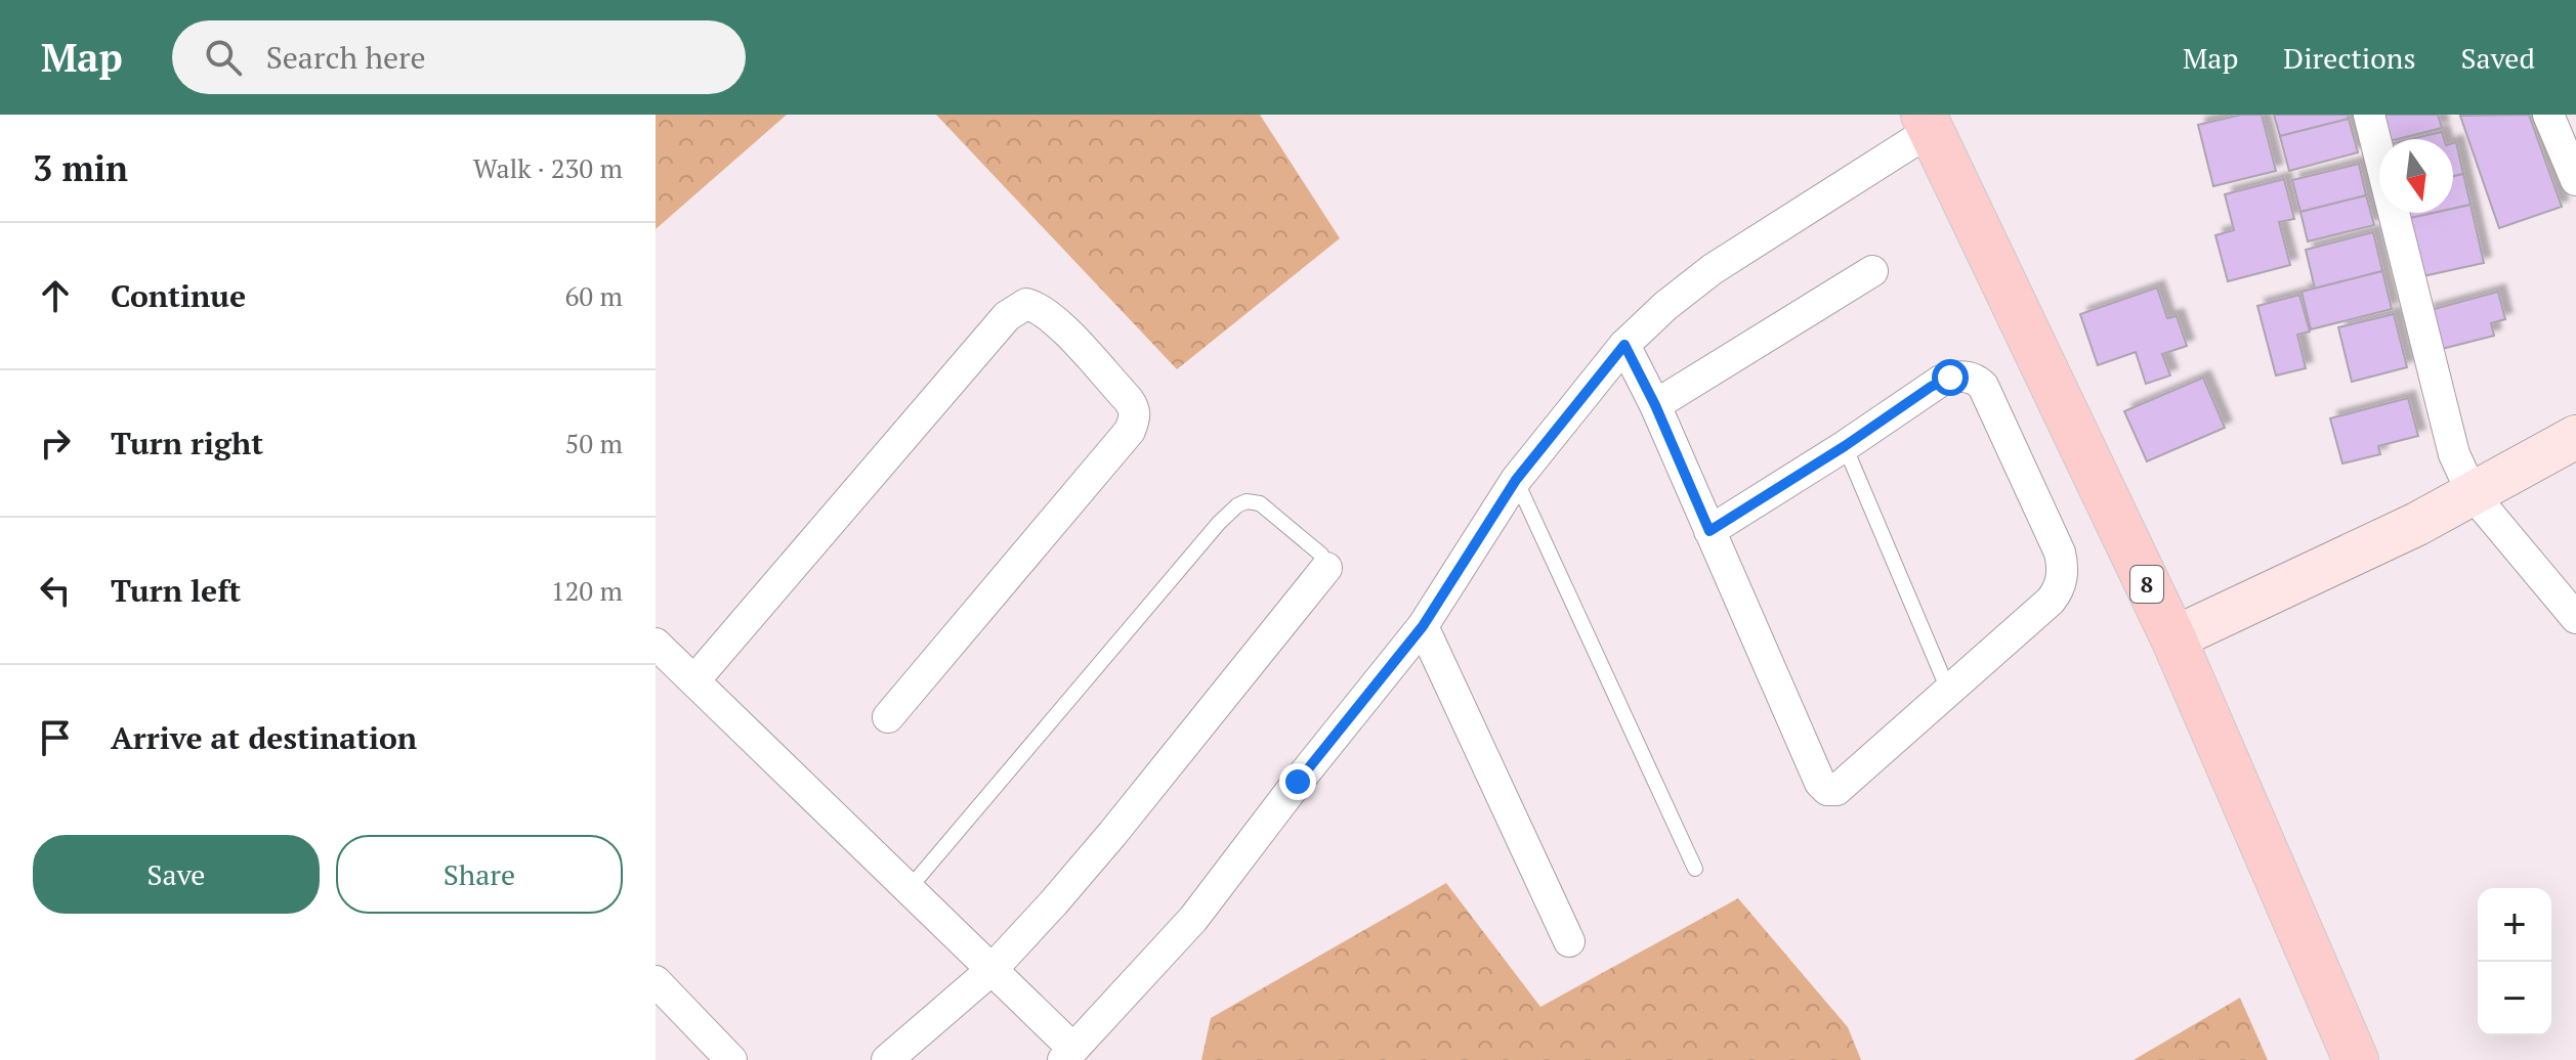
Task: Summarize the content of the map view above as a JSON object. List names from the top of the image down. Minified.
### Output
{"streets":{"main road":["8"]},"north":"bottom","page":{"header":"Map","search":"Search here","nav":["Map","Directions","Saved"],"heading":["3 min","Walk · 230 m"],"list":[["Continue","60 m"],["Turn right","50 m"],["Turn left","120 m"],"Arrive at destination"],"buttons":["Save","Share"],"map_buttons":["+","−"]}}
